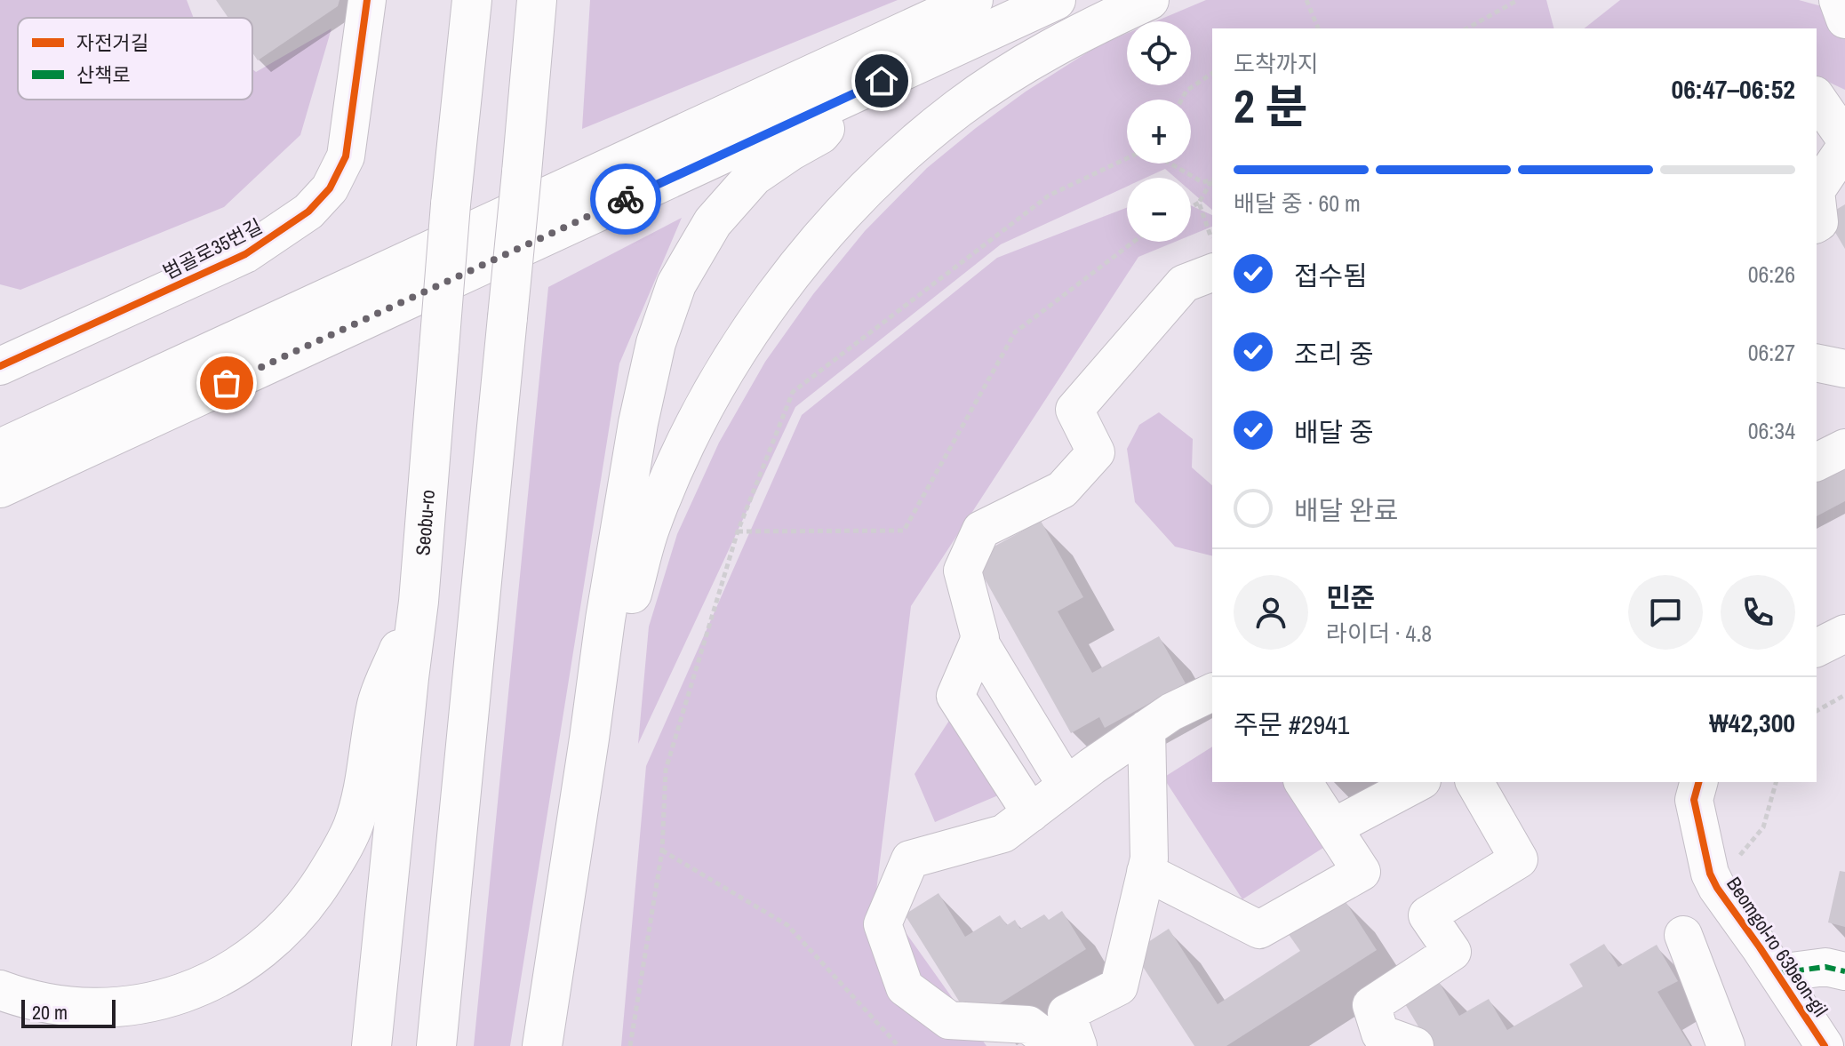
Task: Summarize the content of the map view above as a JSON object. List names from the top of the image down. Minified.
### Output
{"streets":{"highway":["Seobu-ro"],"street":["범골로35번길","Beomgol-ro 63beon-gil"]},"legend":["자전거길","산책로"],"scale_bar":"20 m","page":{"map_buttons":["+","−"],"heading":["2 분","도착까지","06:47–06:52"],"panel":["민준","라이더 · 4.8","주문 #2941","₩42,300"],"bar":"배달 중 · 60 m","list":[["접수됨","06:26"],["조리 중","06:27"],["배달 중","06:34"],"배달 완료"],"scale":"20 m"}}
